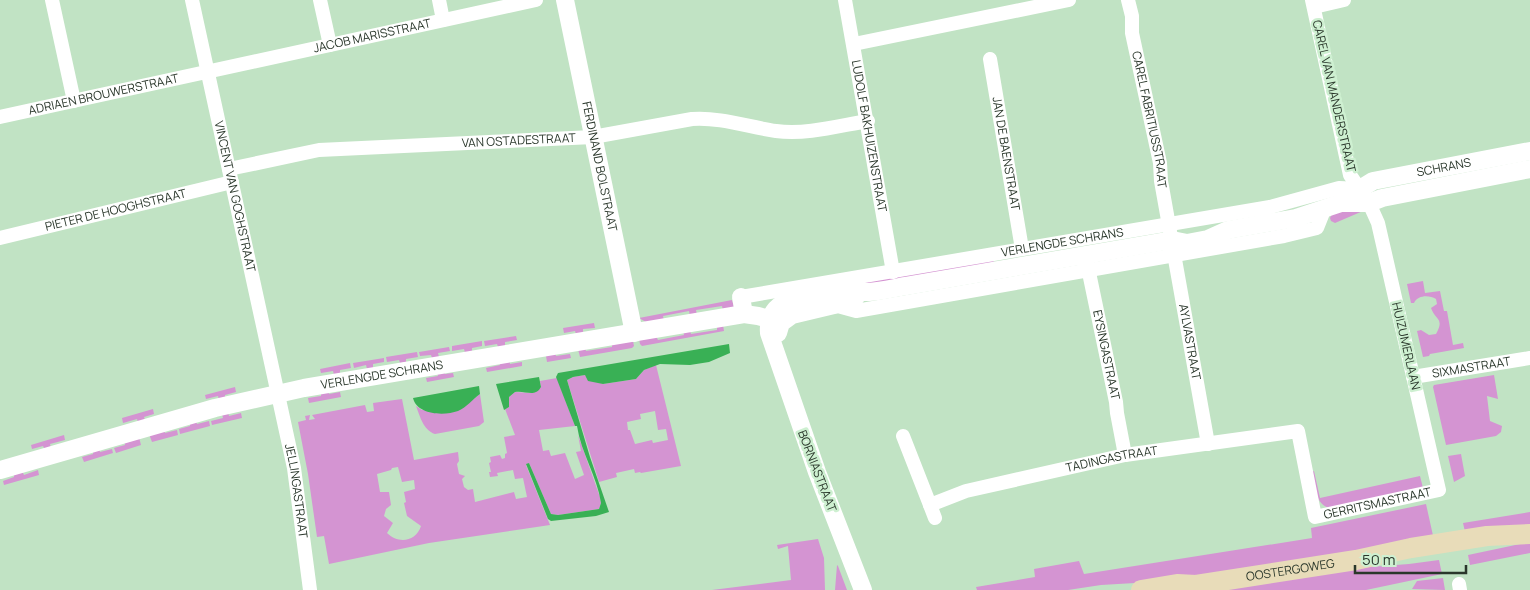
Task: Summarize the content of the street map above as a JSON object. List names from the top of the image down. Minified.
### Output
{"streets":{"main road":["OOSTERGOWEG"],"street":["JACOB MARISSTRAAT","ADRIAEN BROUWERSTRAAT","CAREL VAN MANDERSTRAAT","CAREL FABRITIUSSTRAAT","LUDOLF BAKHUIZENSTRAAT","VAN OSTADESTRAAT","JAN DE BAENSTRAAT","FERDINAND BOLSTRAAT","SCHRANS","VINCENT VAN GOGHSTRAAT","PIETER DE HOOGHSTRAAT","VERLENGDE SCHRANS","AYLVASTRAAT","HUIZUMERLAAN","EYSINGASTRAAT","SIXMASTRAAT","TADINGASTRAAT","BORNIASTRAAT","JELLINGASTRAAT","GERRITSMASTRAAT"]},"crossings":[["JACOB MARISSTRAAT","ADRIAEN BROUWERSTRAAT"],["JACOB MARISSTRAAT","VINCENT VAN GOGHSTRAAT"],["ADRIAEN BROUWERSTRAAT","VINCENT VAN GOGHSTRAAT"],["CAREL VAN MANDERSTRAAT","SCHRANS"],["CAREL VAN MANDERSTRAAT","VERLENGDE SCHRANS"],["CAREL VAN MANDERSTRAAT","HUIZUMERLAAN"],["CAREL FABRITIUSSTRAAT","VERLENGDE SCHRANS"],["CAREL FABRITIUSSTRAAT","AYLVASTRAAT"],["LUDOLF BAKHUIZENSTRAAT","VAN OSTADESTRAAT"],["LUDOLF BAKHUIZENSTRAAT","VERLENGDE SCHRANS"],["VAN OSTADESTRAAT","FERDINAND BOLSTRAAT"],["VAN OSTADESTRAAT","VINCENT VAN GOGHSTRAAT"],["VAN OSTADESTRAAT","PIETER DE HOOGHSTRAAT"],["JAN DE BAENSTRAAT","VERLENGDE SCHRANS"],["FERDINAND BOLSTRAAT","VERLENGDE SCHRANS"],["SCHRANS","VERLENGDE SCHRANS"],["SCHRANS","HUIZUMERLAAN"],["VINCENT VAN GOGHSTRAAT","PIETER DE HOOGHSTRAAT"],["VINCENT VAN GOGHSTRAAT","VERLENGDE SCHRANS"],["VINCENT VAN GOGHSTRAAT","JELLINGASTRAAT"],["VERLENGDE SCHRANS","AYLVASTRAAT"],["VERLENGDE SCHRANS","HUIZUMERLAAN"],["VERLENGDE SCHRANS","EYSINGASTRAAT"],["VERLENGDE SCHRANS","BORNIASTRAAT"],["VERLENGDE SCHRANS","JELLINGASTRAAT"],["AYLVASTRAAT","TADINGASTRAAT"],["HUIZUMERLAAN","SIXMASTRAAT"],["HUIZUMERLAAN","GERRITSMASTRAAT"],["EYSINGASTRAAT","TADINGASTRAAT"],["TADINGASTRAAT","GERRITSMASTRAAT"]],"scale_bar":"50 m"}
